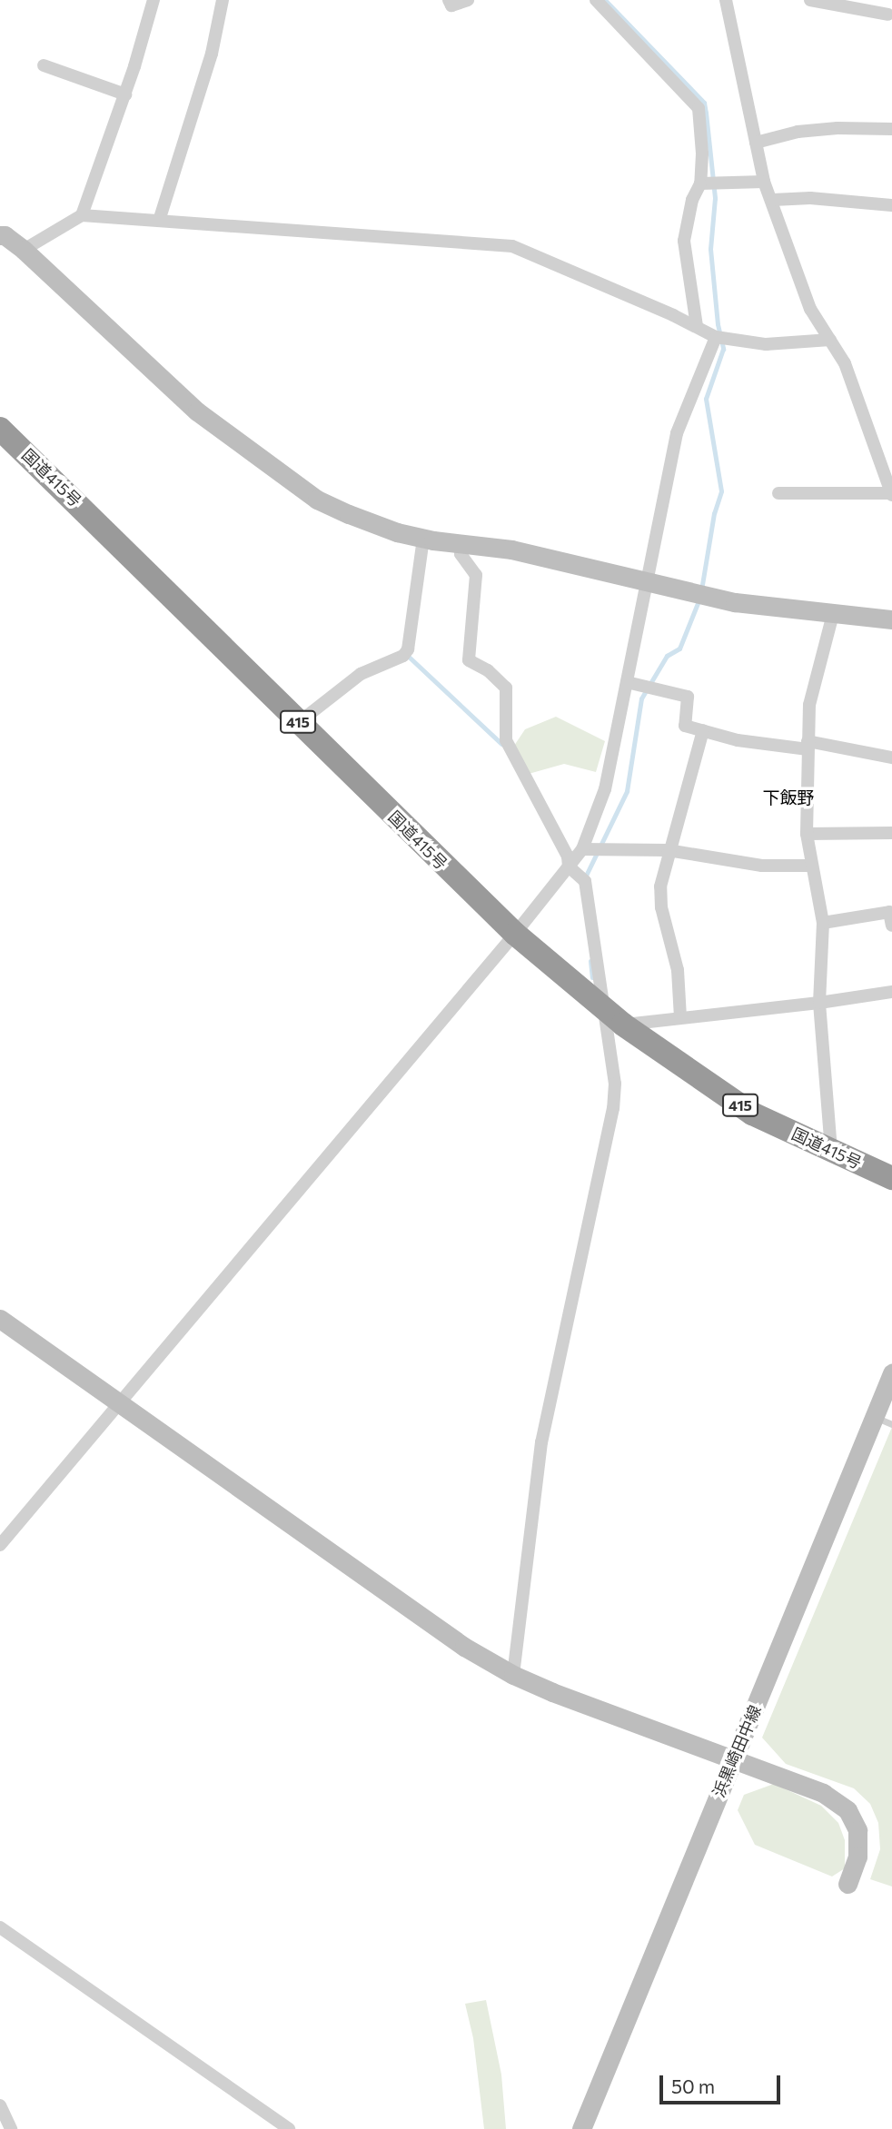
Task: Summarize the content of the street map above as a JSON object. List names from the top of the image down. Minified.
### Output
{"streets":{"highway":["国道415号","415"],"street":["浜黒崎田中線"]},"districts":["下飯野"],"scale_bar":"50 m"}
